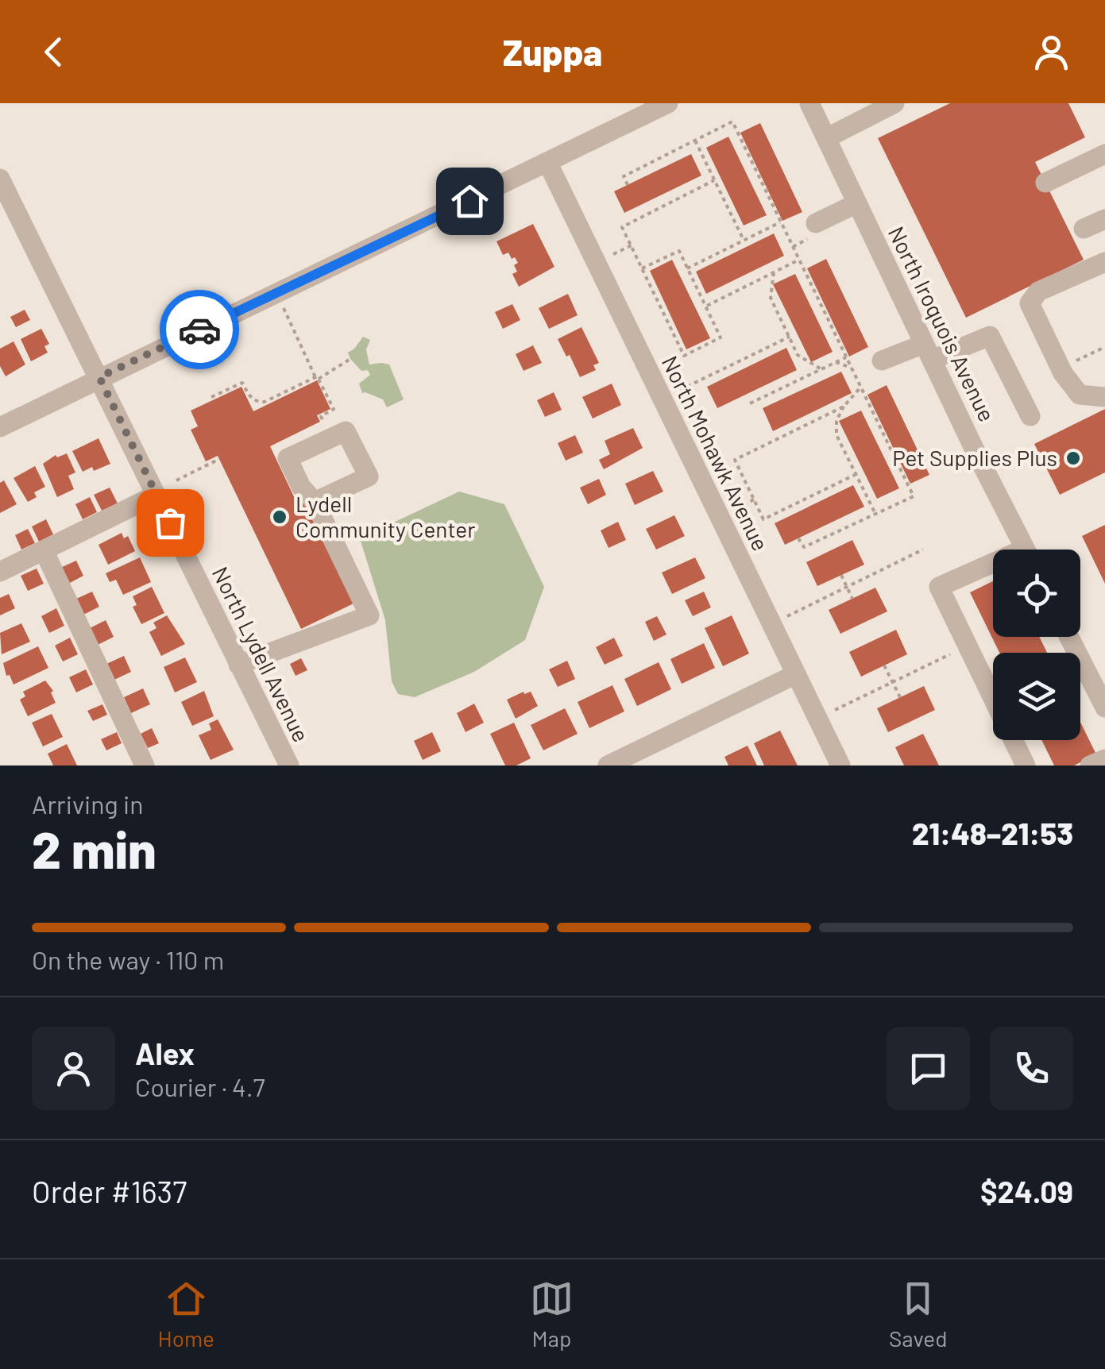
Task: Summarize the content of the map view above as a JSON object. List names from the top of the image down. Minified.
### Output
{"streets":{"street":["North Iroquois Avenue","North Mohawk Avenue","North Lydell Avenue"]},"places":["Pet Supplies Plus","Lydell Community Center"],"page":{"header":"Zuppa","heading":["2 min","Arriving in","21:48–21:53"],"panel":["Alex","Courier · 4.7","Order #1637","$24.09"],"bar":"On the way · 110 m","tabs":["Home","Map","Saved"]}}
